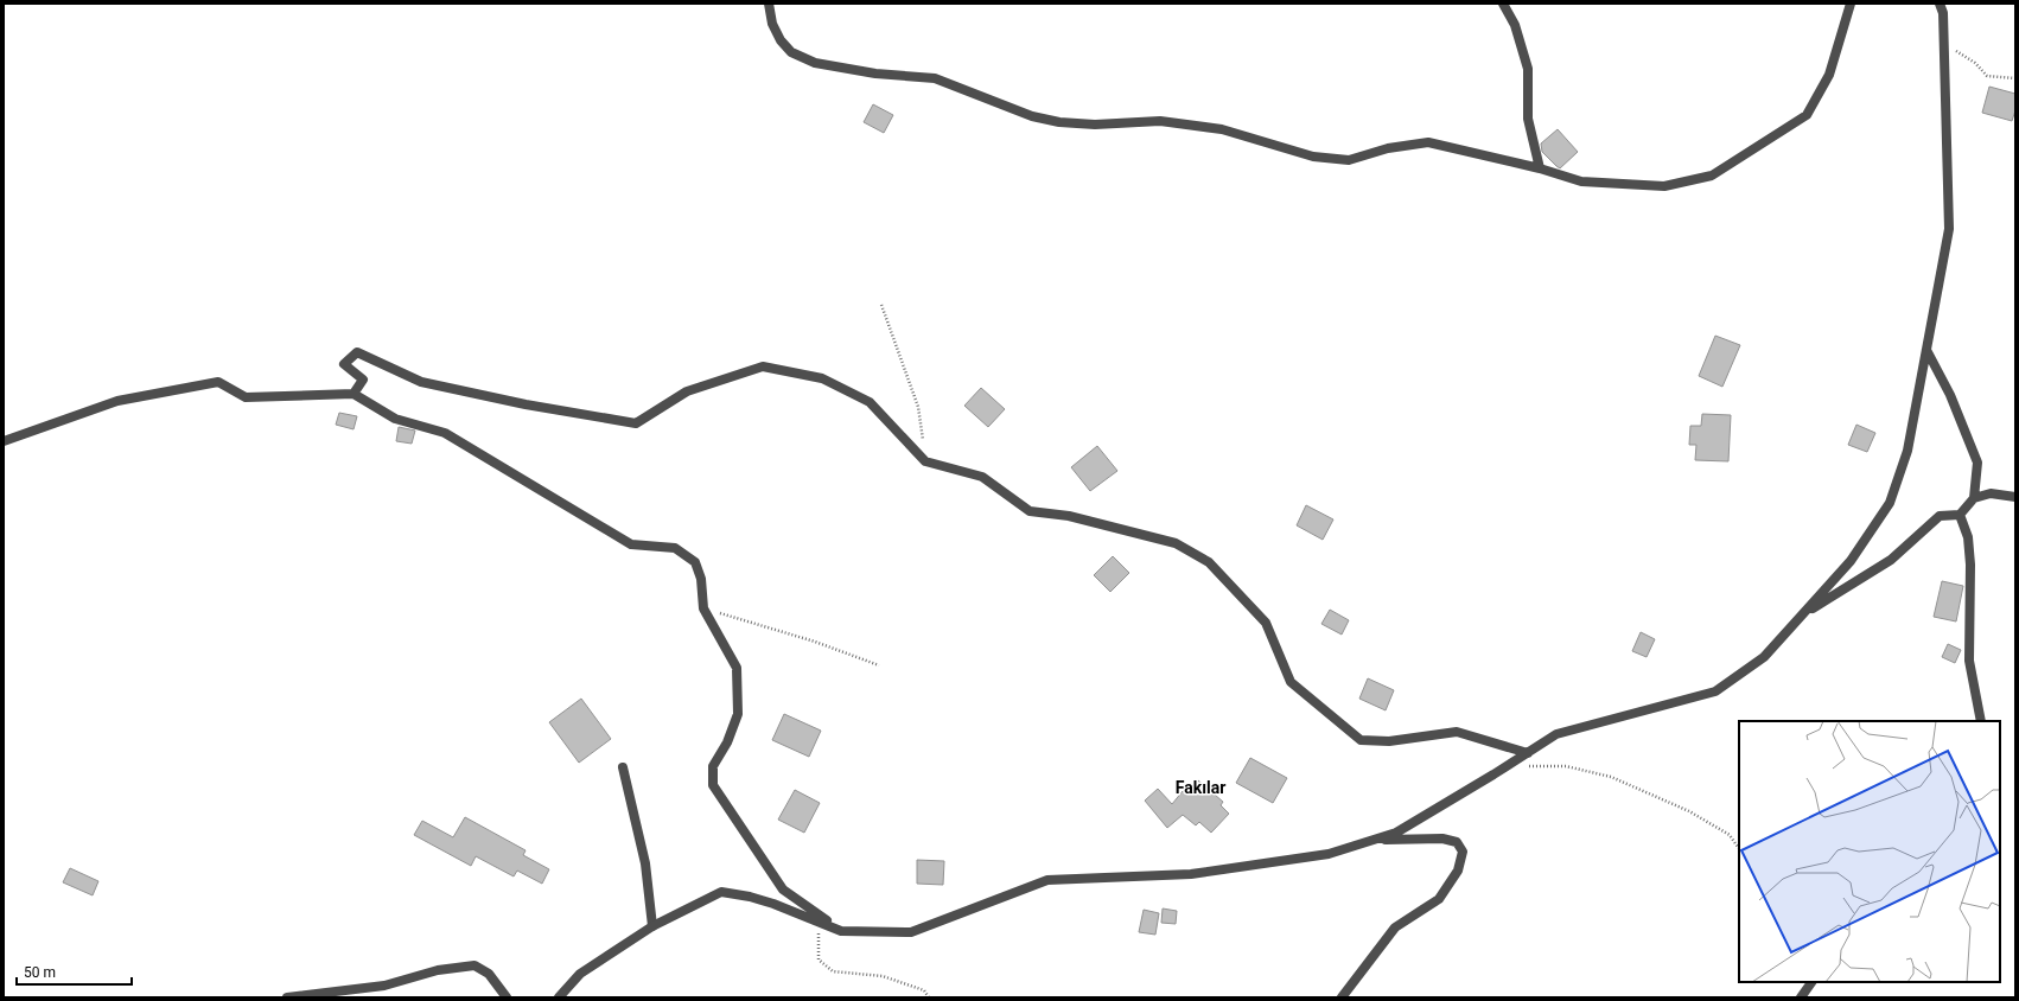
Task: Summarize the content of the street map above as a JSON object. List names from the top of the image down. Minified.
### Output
{"districts":["Fakılar"],"scale_bar":"50 m"}
